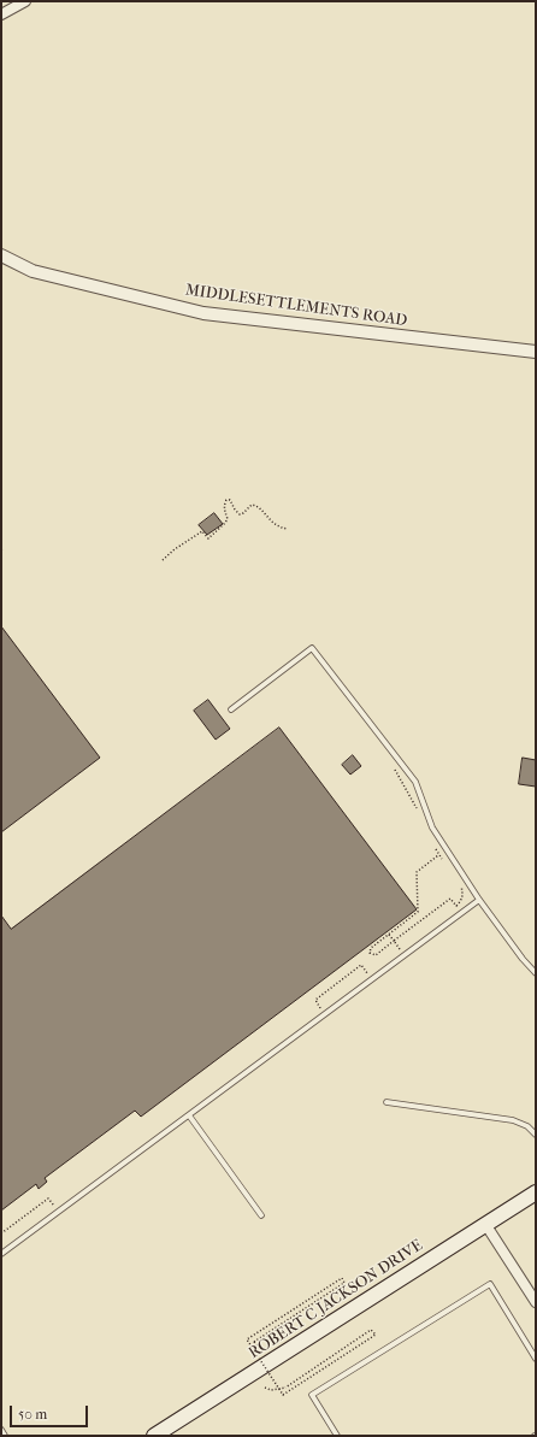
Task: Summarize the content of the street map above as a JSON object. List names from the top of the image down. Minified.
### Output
{"streets":{"main road":["ROBERT C JACKSON DRIVE"],"street":["MIDDLESETTLEMENTS ROAD"]},"scale_bar":"50 m"}
